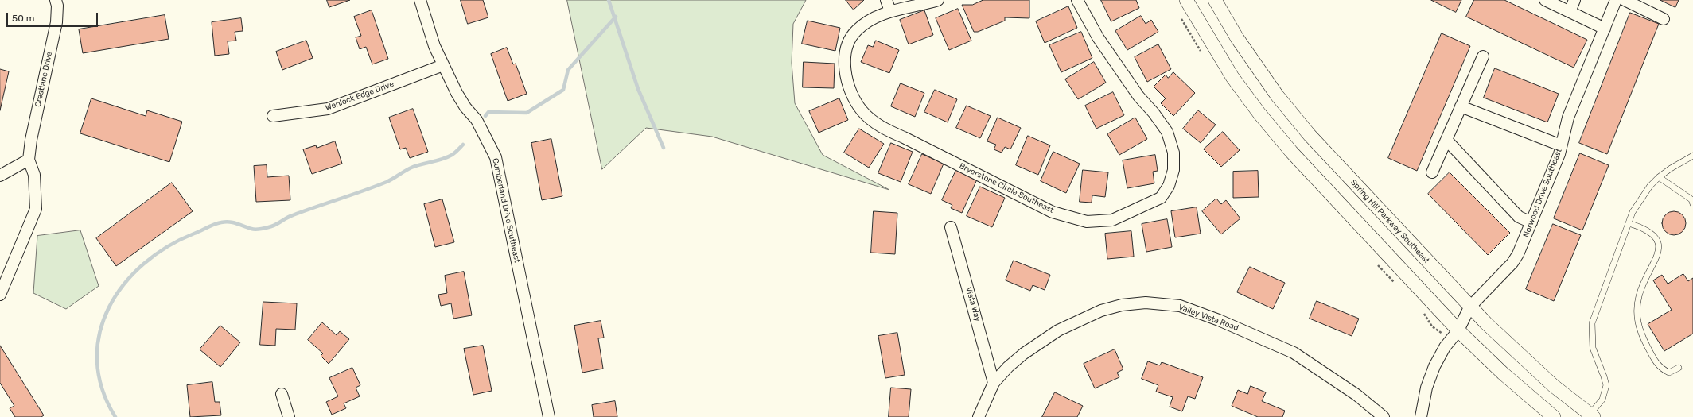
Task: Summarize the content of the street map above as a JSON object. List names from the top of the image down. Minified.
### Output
{"streets":{"street":["Crestlane Drive","Wenlock Edge Drive","Bryerstone Circle Southeast","Norwood Drive Southeast","Cumberland Drive Southeast","Spring Hill Parkway Southeast","Vista Way","Valley Vista Road"]},"crossings":[["Wenlock Edge Drive","Cumberland Drive Southeast"],["Norwood Drive Southeast","Spring Hill Parkway Southeast"],["Vista Way","Valley Vista Road"]],"scale_bar":"50 m"}
